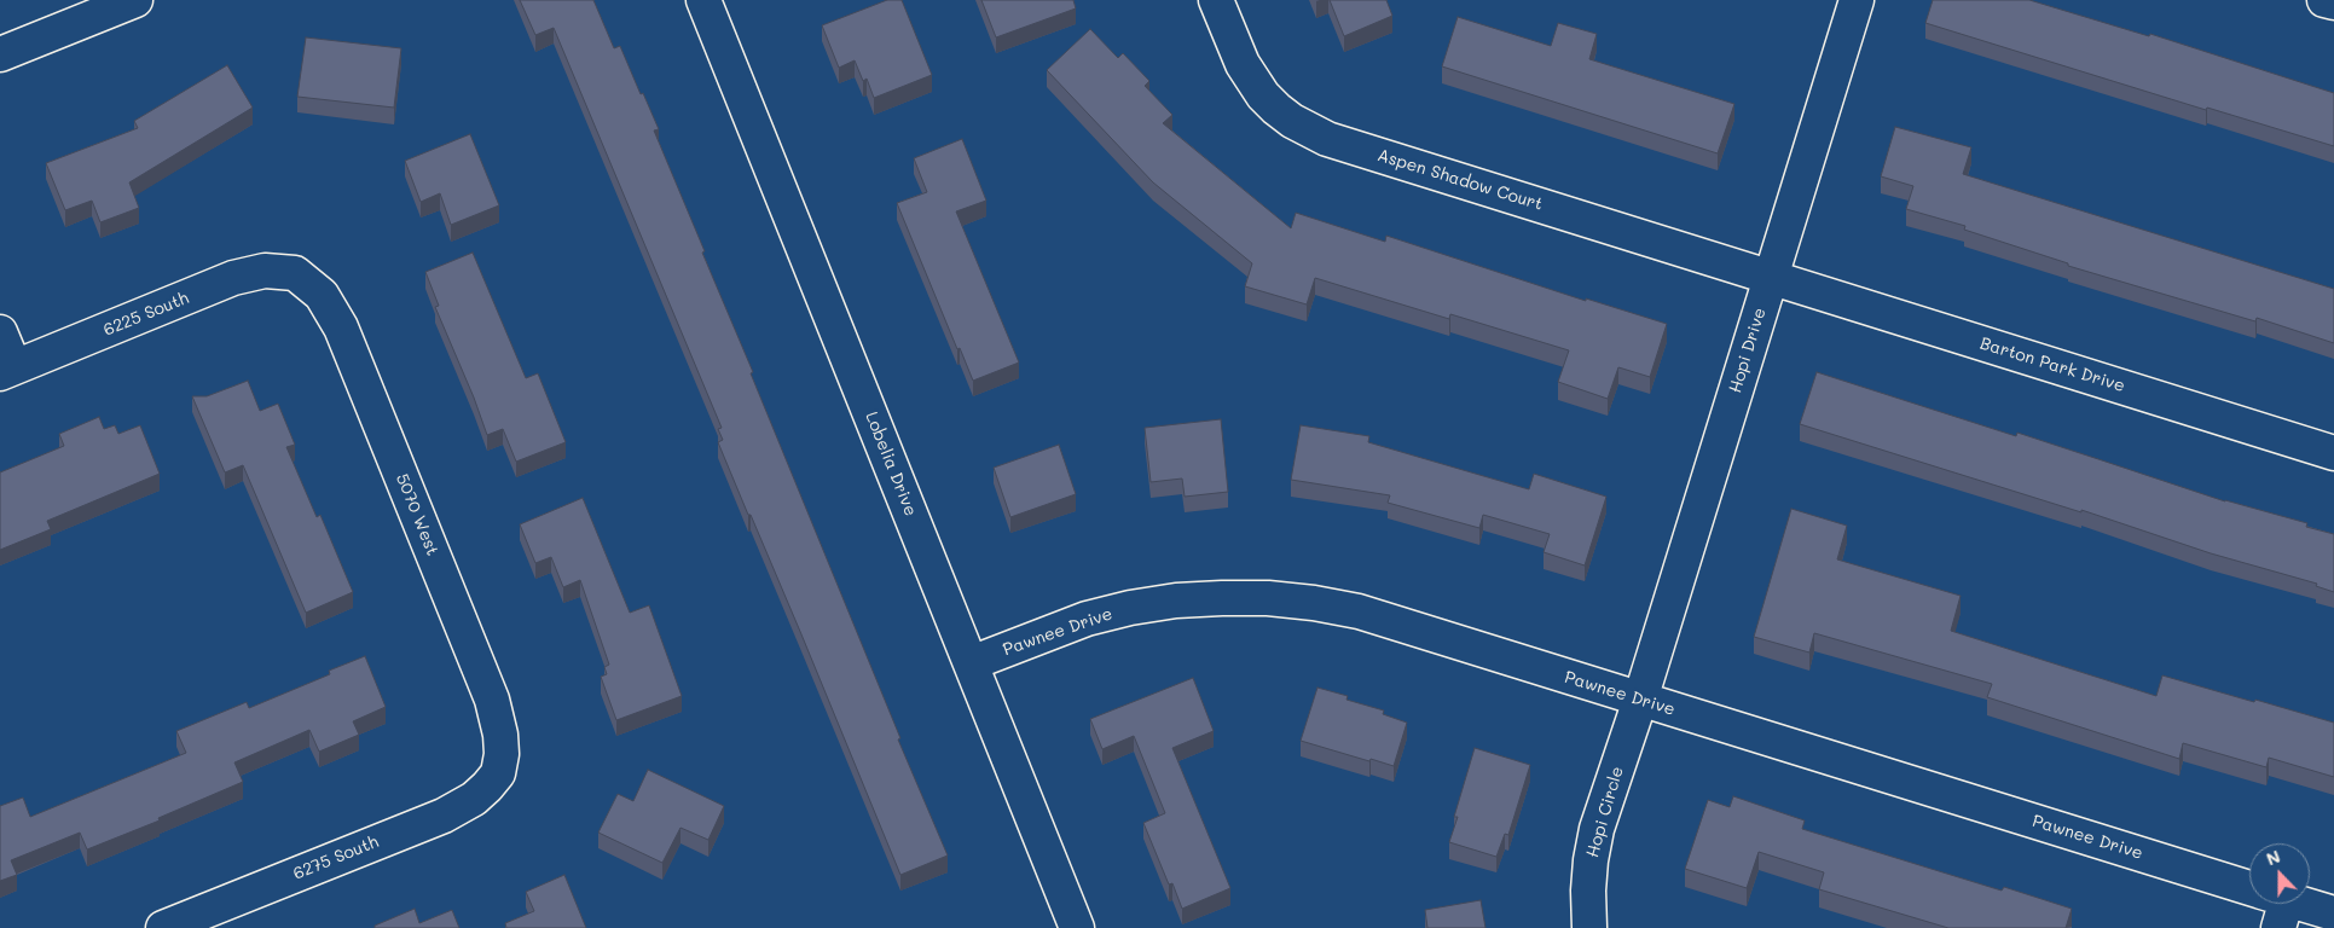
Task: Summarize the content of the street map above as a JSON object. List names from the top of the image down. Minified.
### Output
{"streets":{"street":["Aspen Shadow Court","6225 South","Hopi Drive","Barton Park Drive","Lobelia Drive","5070 West","Pawnee Drive","Hopi Circle","6275 South"]},"crossings":[["Aspen Shadow Court","Hopi Drive"],["Aspen Shadow Court","Barton Park Drive"],["6225 South","5070 West"],["Hopi Drive","Barton Park Drive"],["Hopi Drive","Pawnee Drive"],["Hopi Drive","Hopi Circle"],["Lobelia Drive","Pawnee Drive"],["5070 West","6275 South"],["Pawnee Drive","Hopi Circle"]],"north":"top"}
